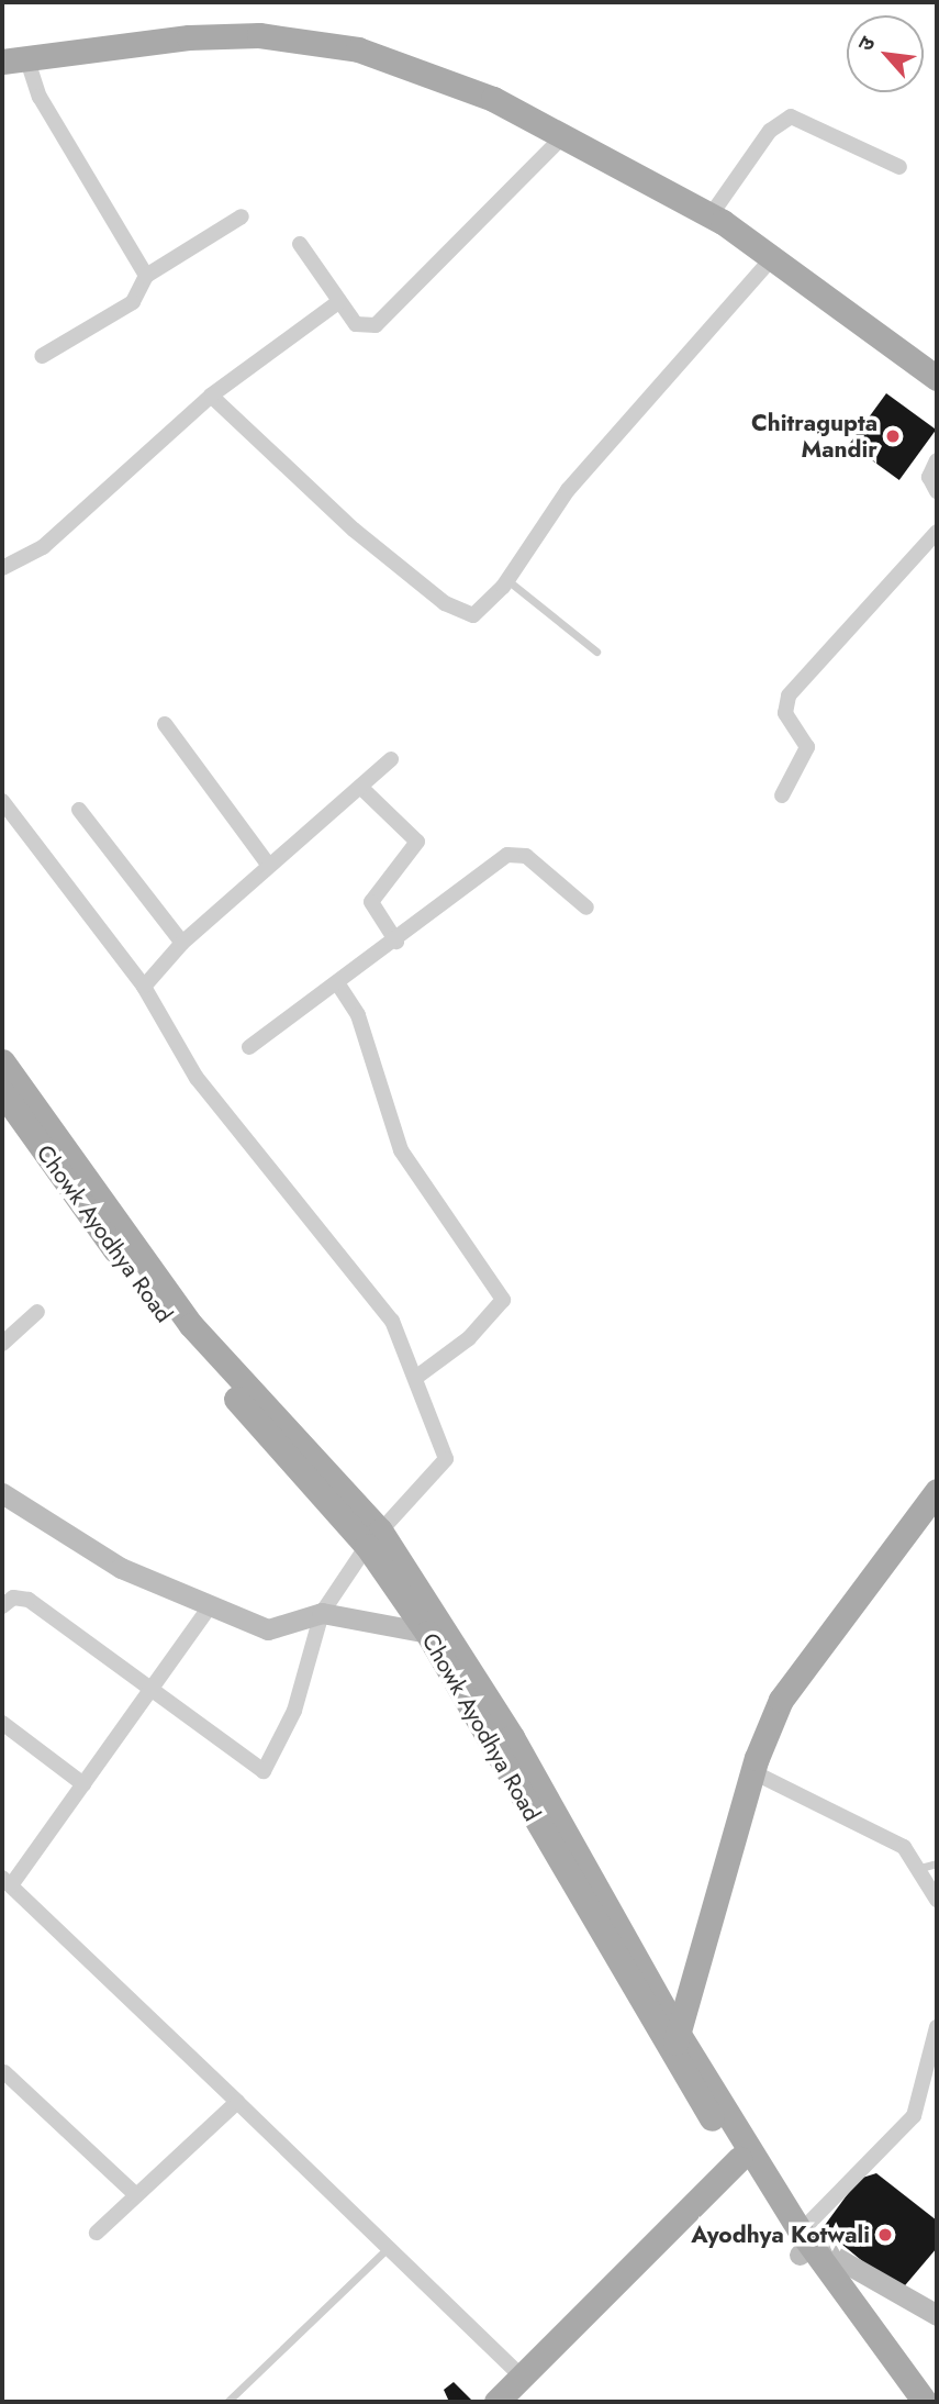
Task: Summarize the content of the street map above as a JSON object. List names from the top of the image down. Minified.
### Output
{"streets":{"main road":["Chowk Ayodhya Road"]},"places":["Chitragupta Mandir","Ayodhya Kotwali"],"north":"top left"}
